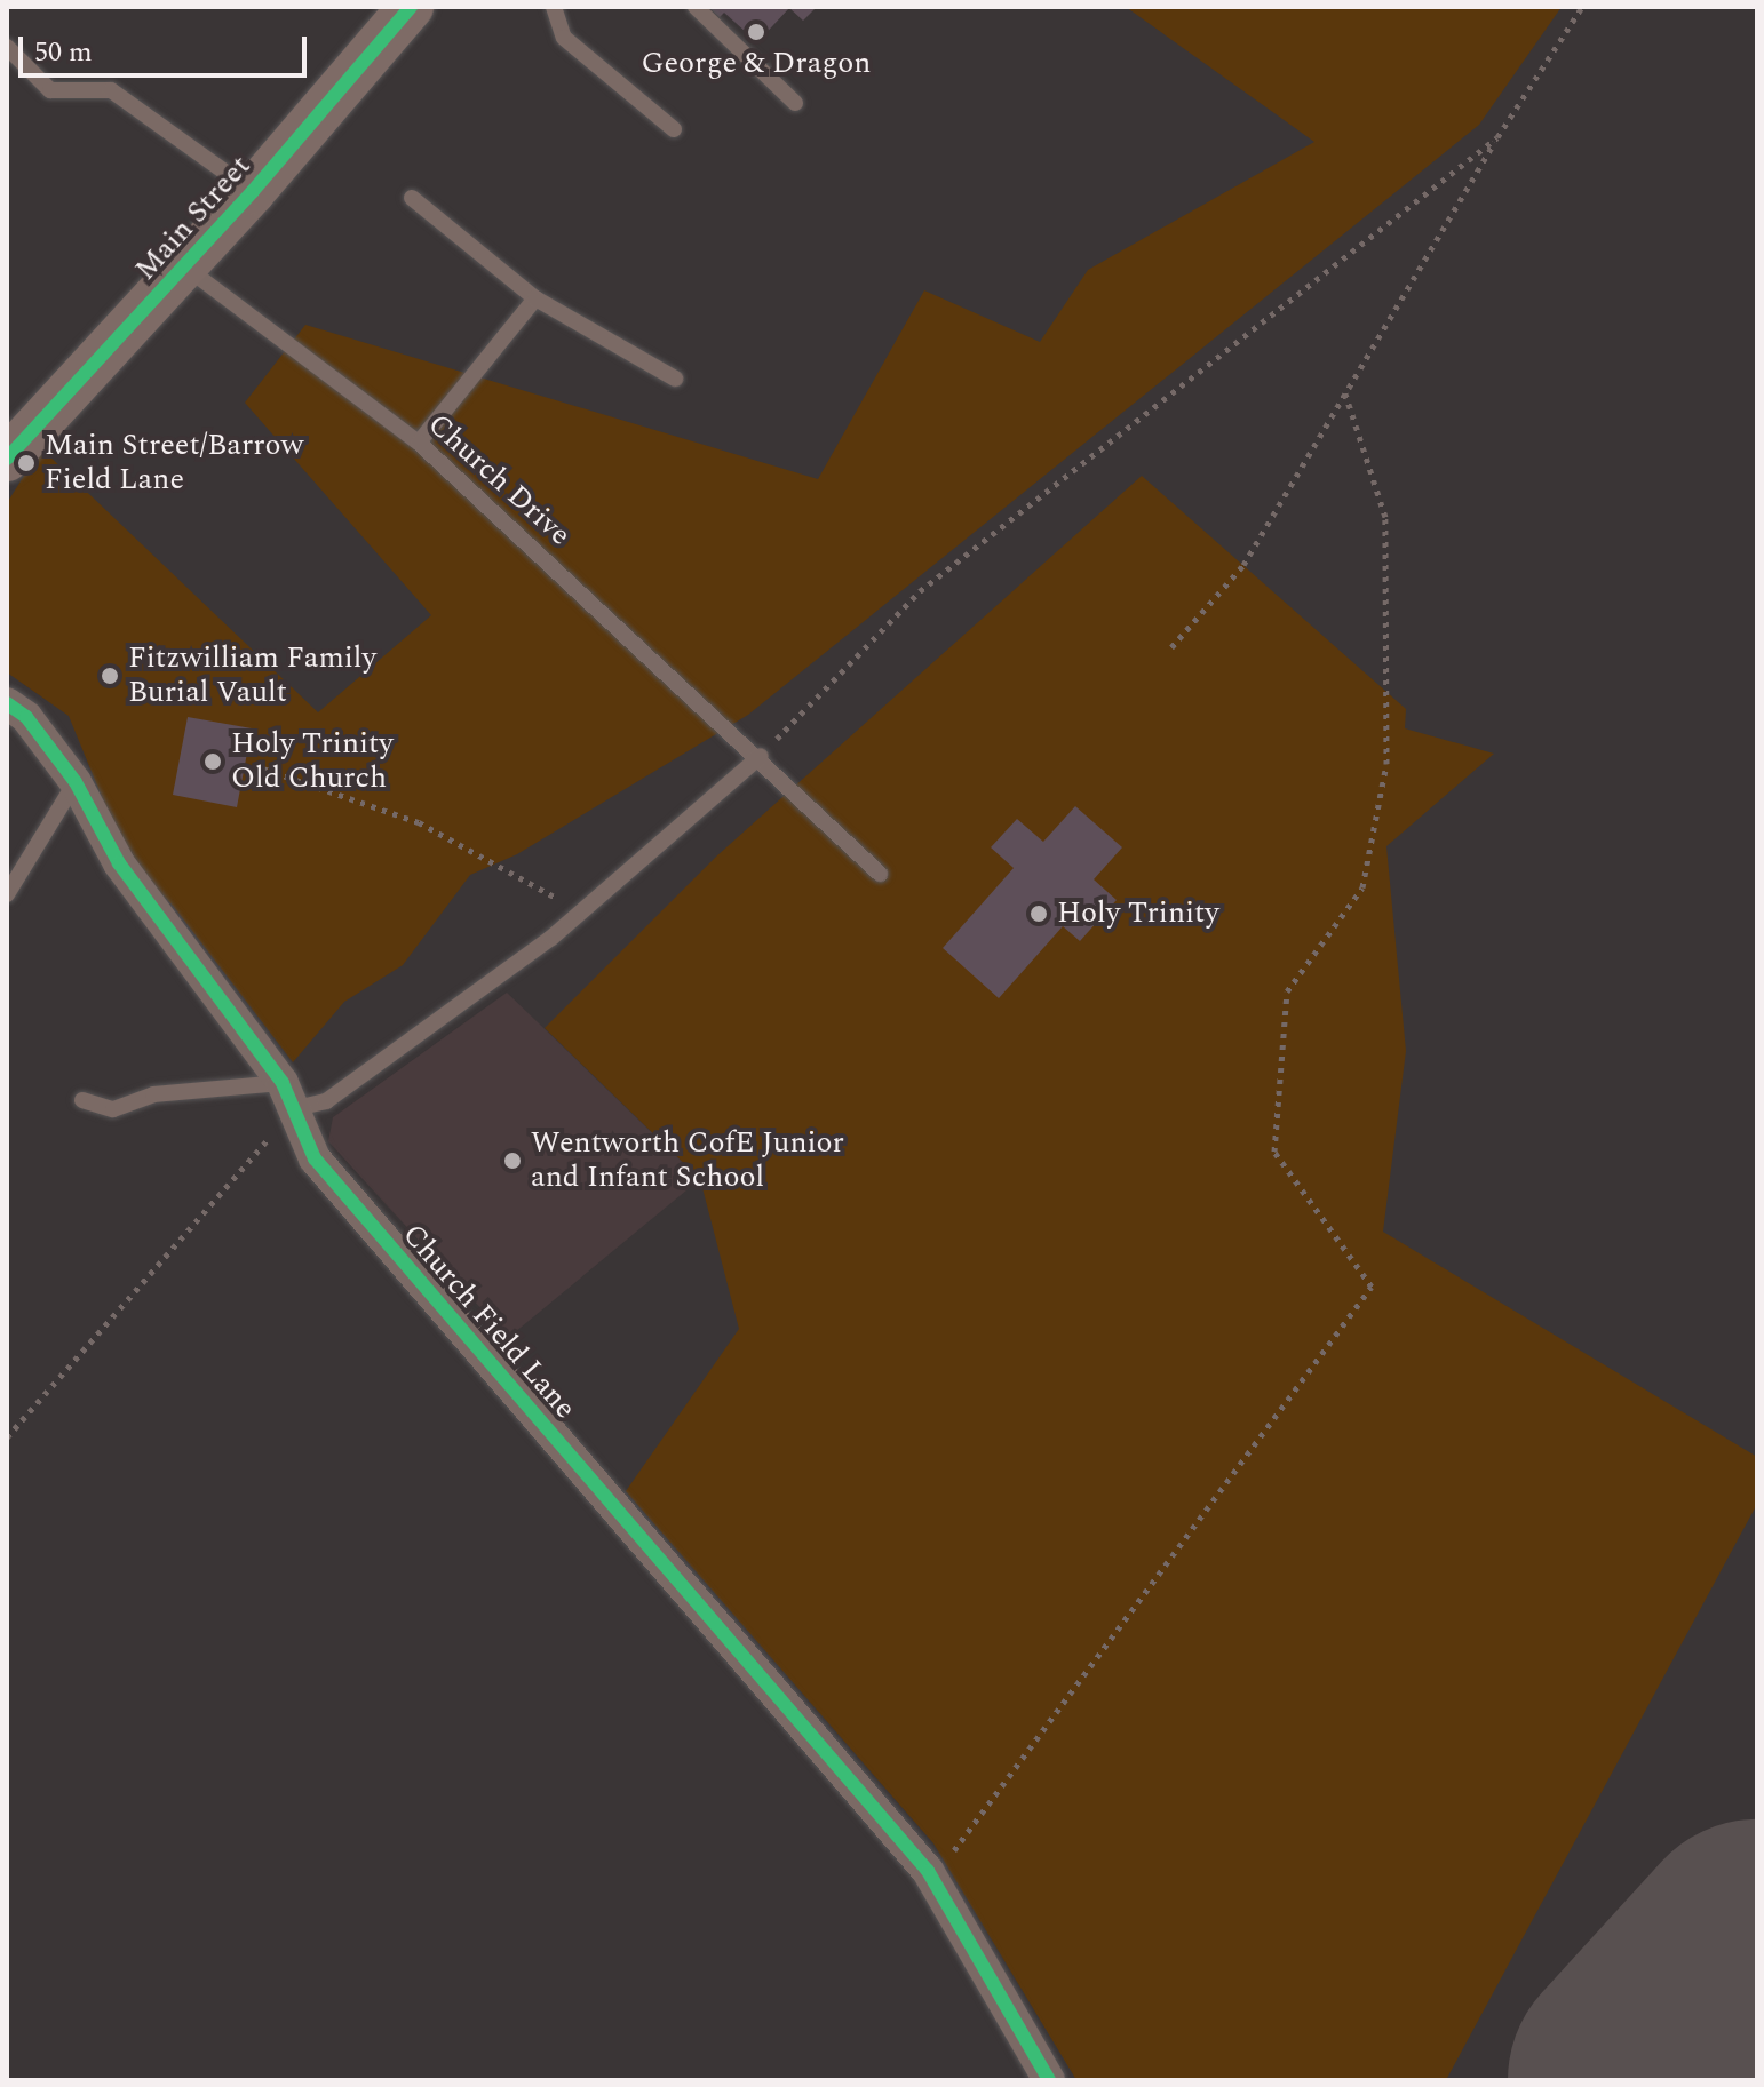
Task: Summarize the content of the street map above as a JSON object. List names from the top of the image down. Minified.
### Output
{"streets":{"main road":["Main Street"],"street":["Church Field Lane"],"lane":["Church Drive"]},"crossings":[["Main Street","Church Drive"]],"places":["George & Dragon","Main Street/Barrow Field Lane","Fitzwilliam Family Burial Vault","Holy Trinity Old Church","Holy Trinity","Wentworth CofE Junior and Infant School"],"scale_bar":"50 m"}
